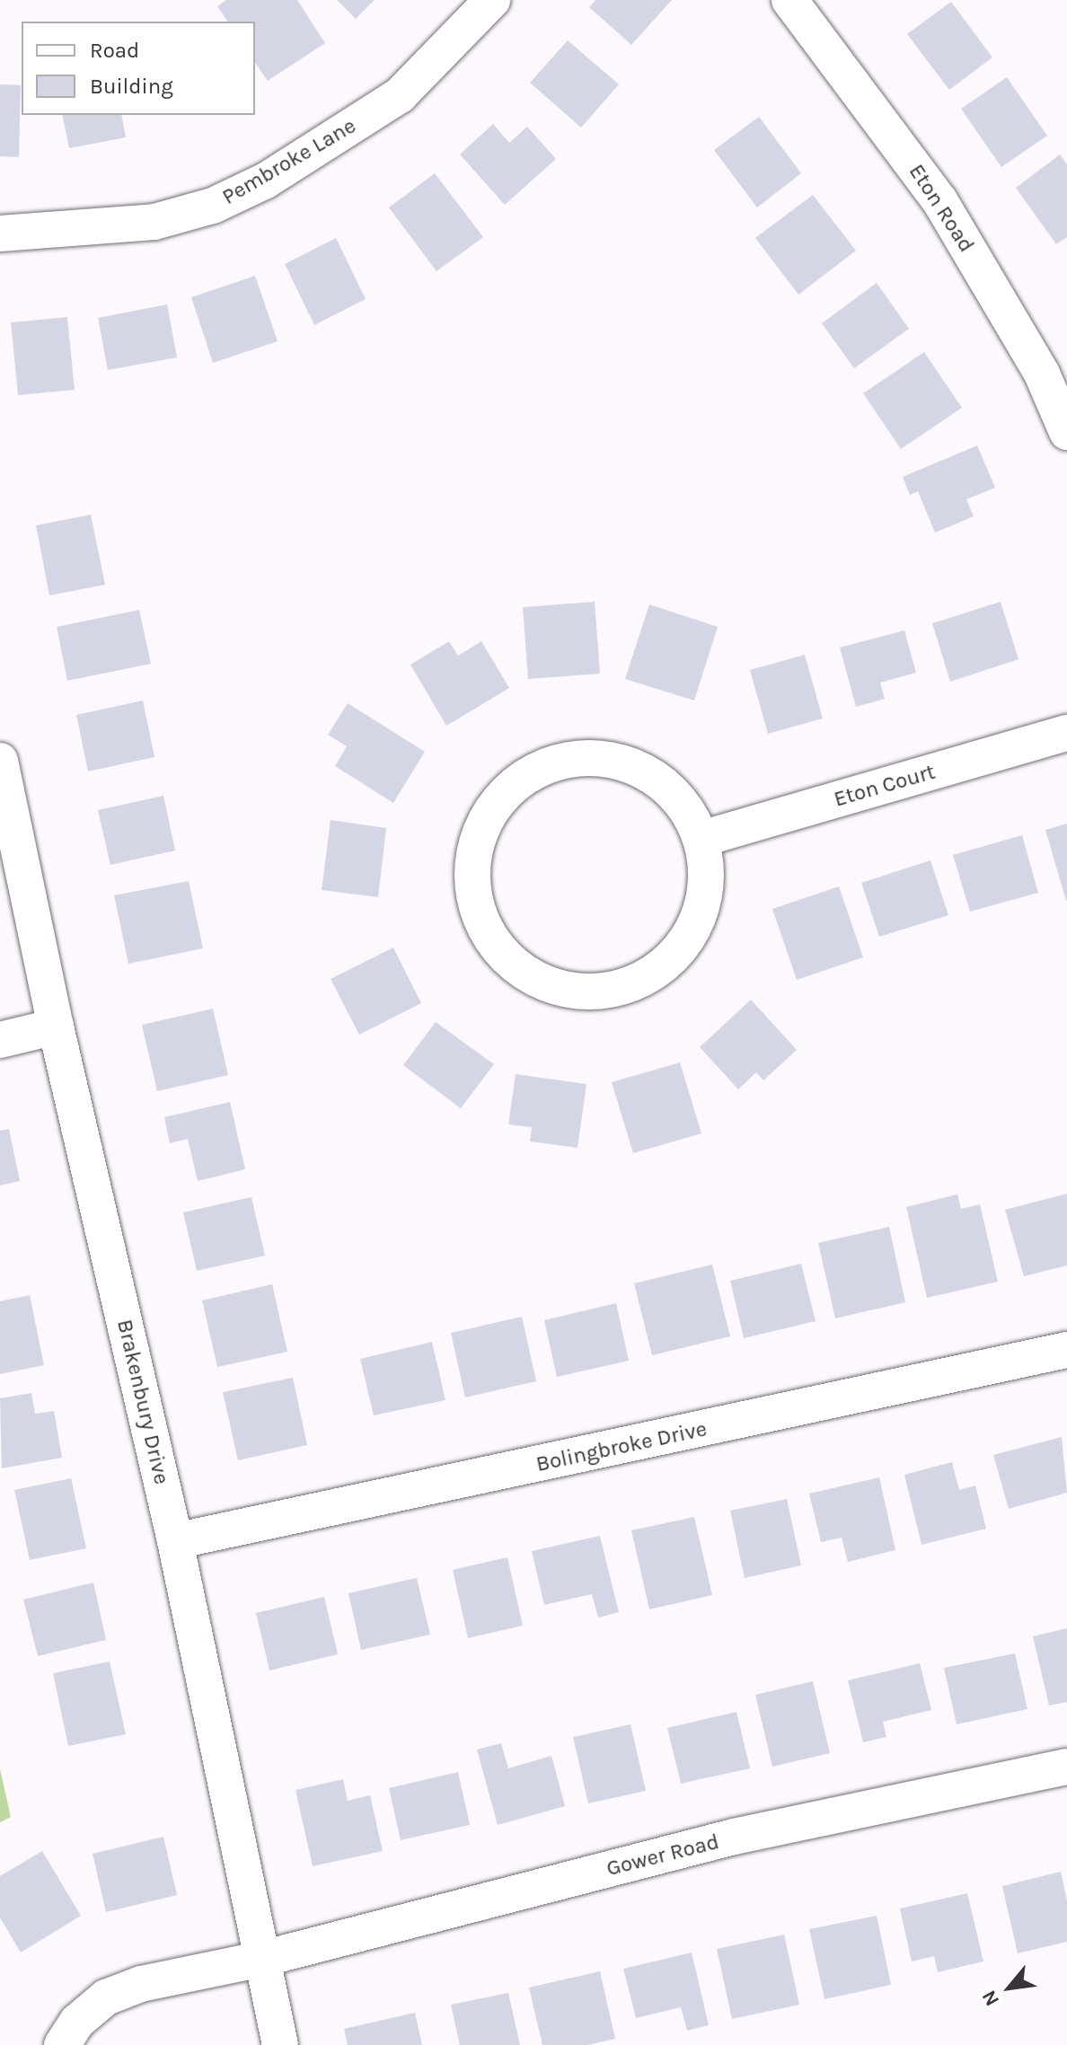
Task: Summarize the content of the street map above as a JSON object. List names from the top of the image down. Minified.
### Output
{"streets":{"street":["Pembroke Lane","Eton Road","Eton Court","Brakenbury Drive","Bolingbroke Drive","Gower Road"]},"crossings":[["Brakenbury Drive","Bolingbroke Drive"],["Brakenbury Drive","Gower Road"]],"legend":["Road","Building"],"north":"bottom left"}
